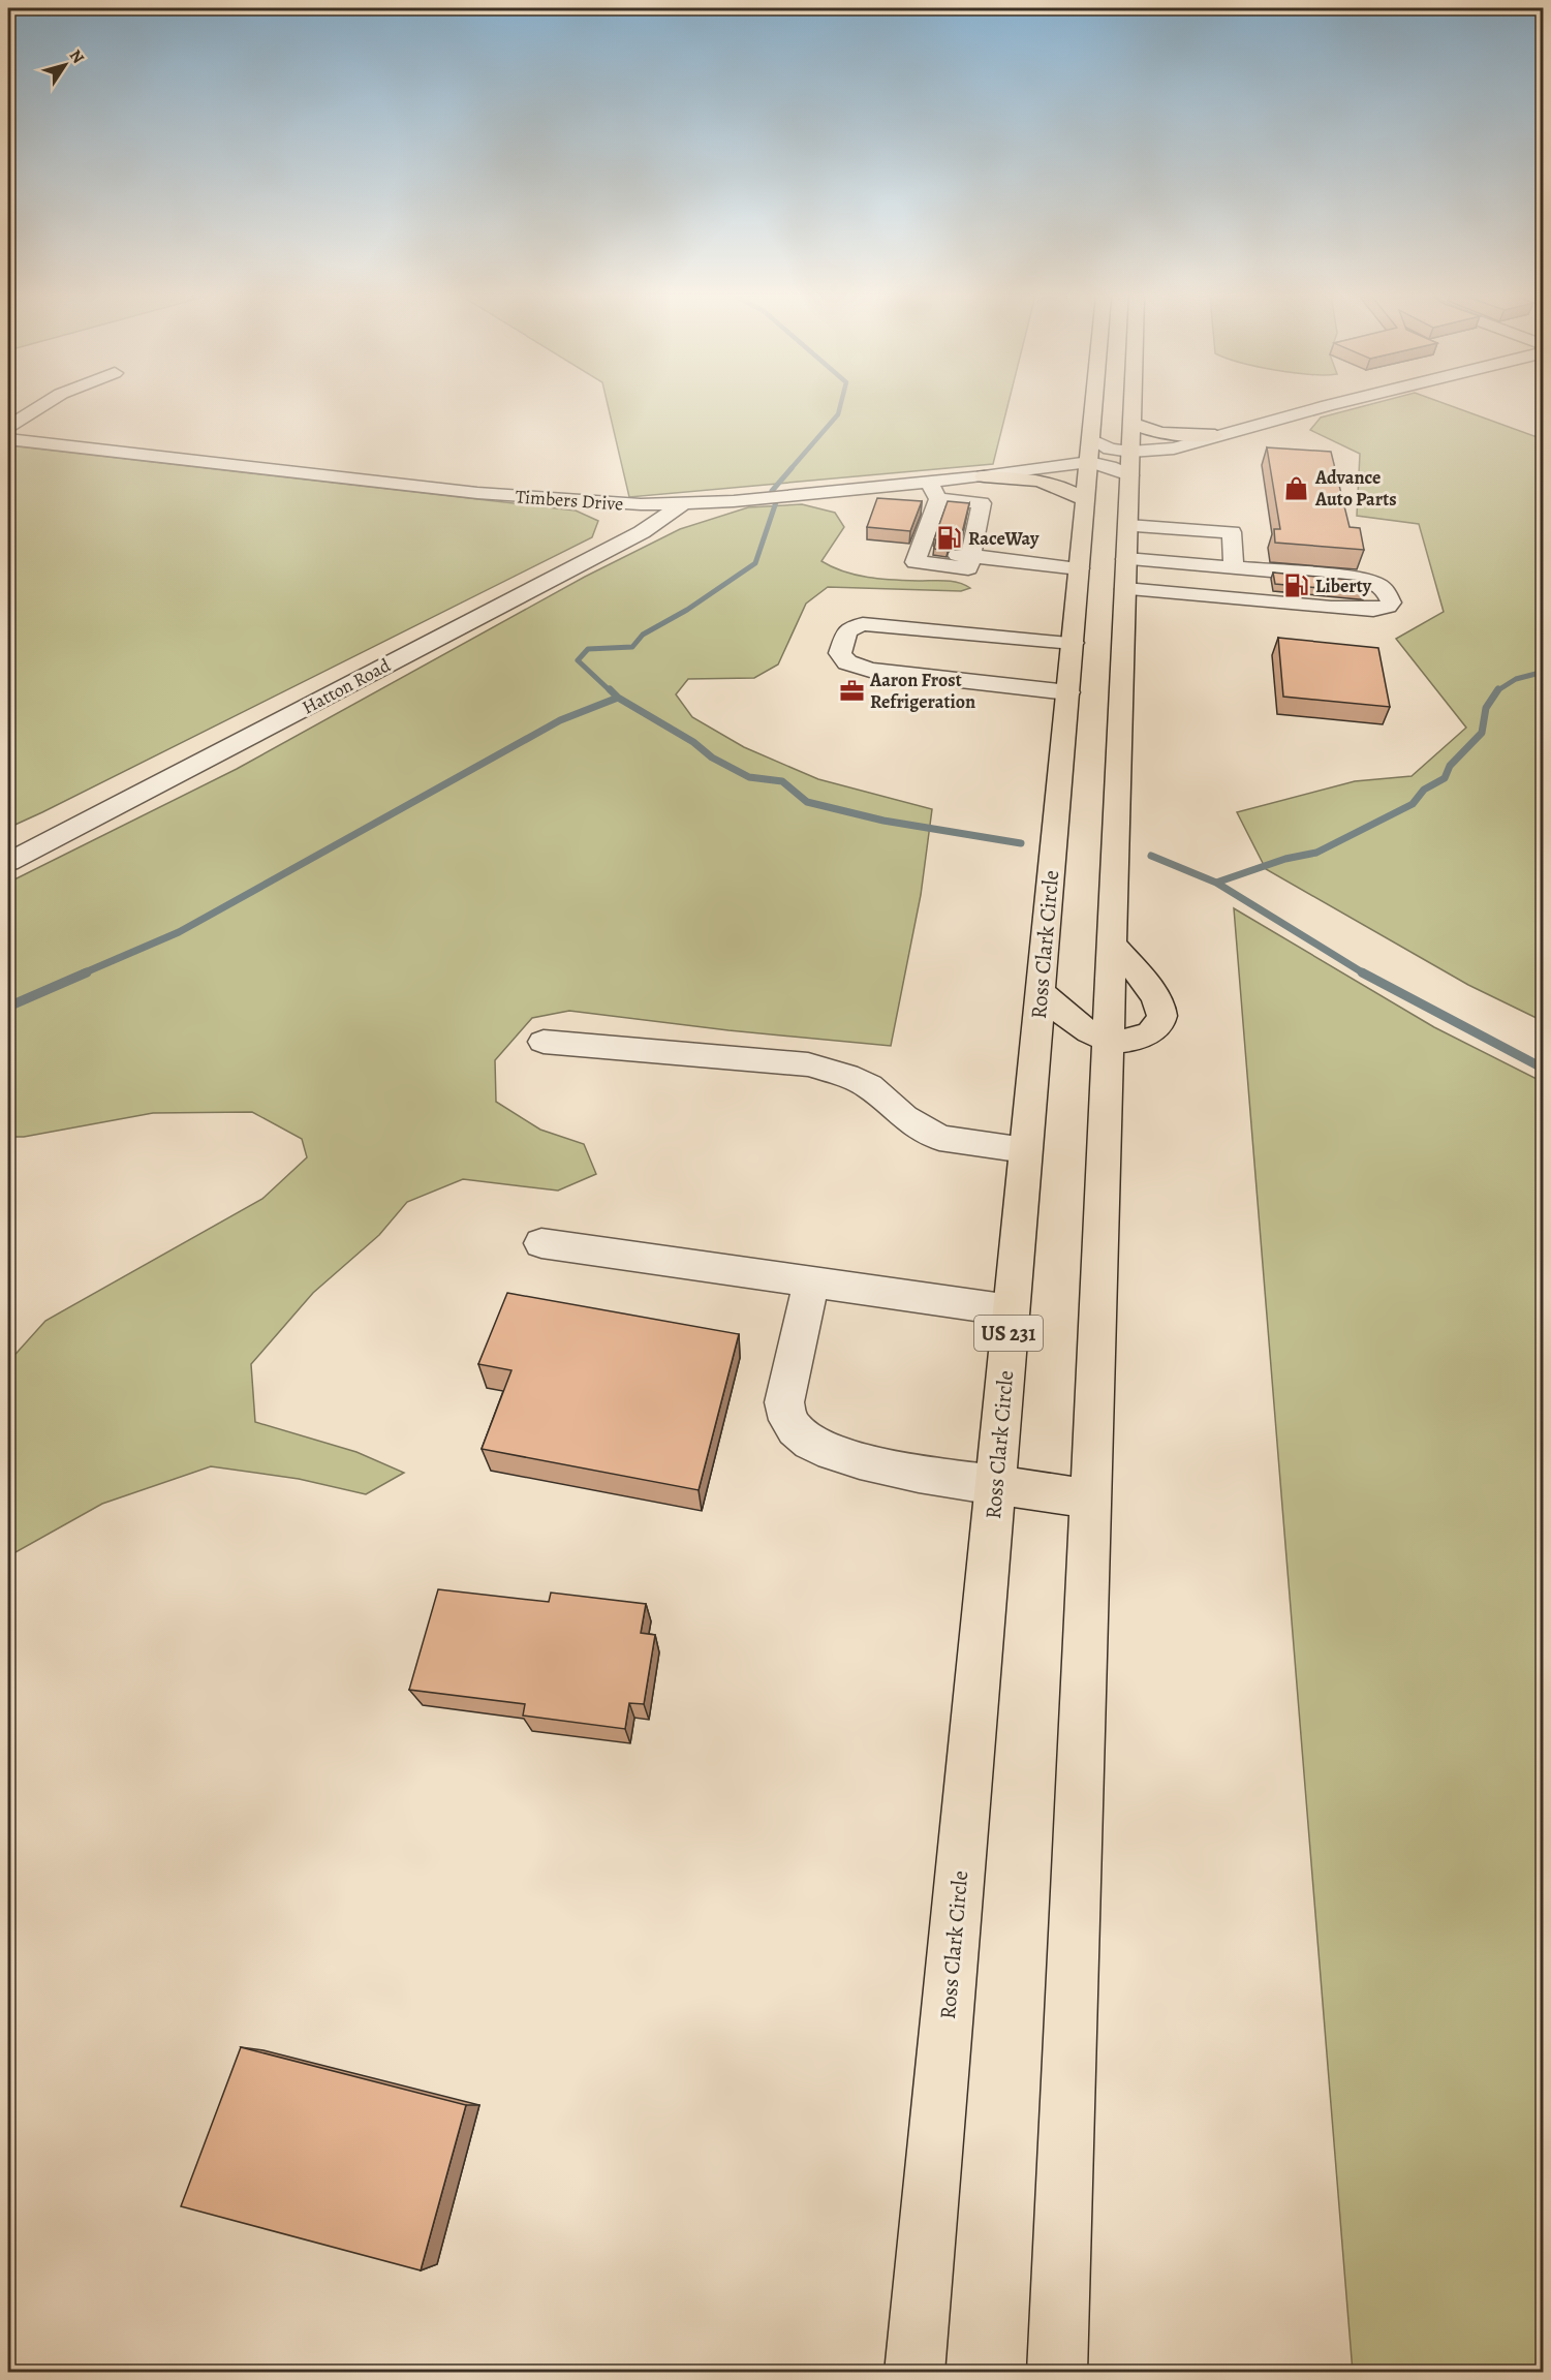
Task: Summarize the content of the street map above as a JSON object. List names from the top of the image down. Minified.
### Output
{"streets":{"highway":["Ross Clark Circle","US 231"],"street":["Timbers Drive","Hatton Road"]},"crossings":[["Timbers Drive","Hatton Road"],["Timbers Drive","Ross Clark Circle"]],"places":{"shop":["Advance Auto Parts"],"fuel station":["RaceWay","Liberty"],"office":["Aaron Frost Refrigeration"]},"north":"top right"}
